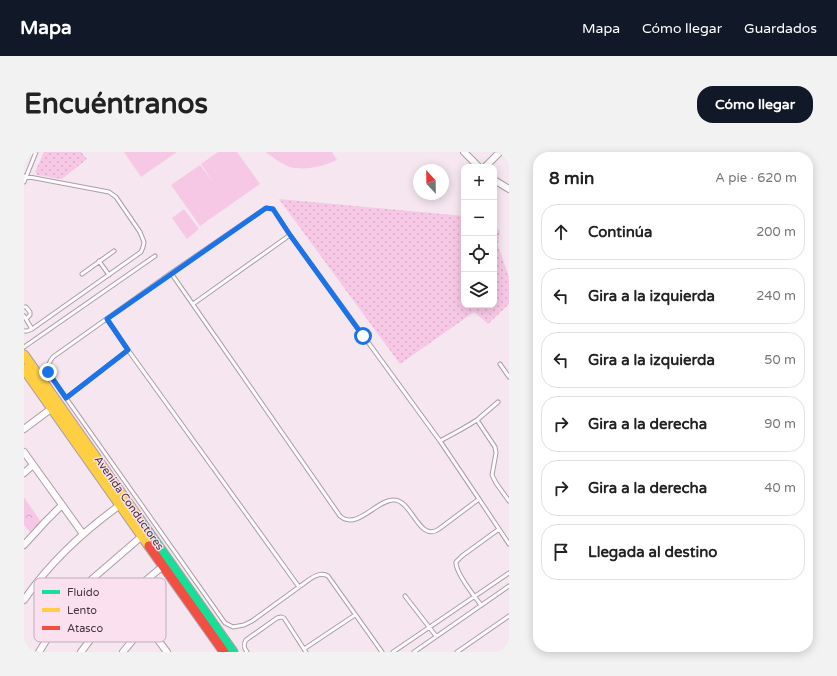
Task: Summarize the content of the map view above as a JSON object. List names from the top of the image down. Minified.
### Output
{"streets":{"main road":["Avenida Conductores"]},"legend":["Fluido","Lento","Atasco"],"north":"top","page":{"header":"Mapa","nav":["Mapa","Cómo llegar","Guardados"],"buttons":"Cómo llegar","title":"Encuéntranos","heading":["8 min","A pie · 620 m"],"map_buttons":["+","−"],"list":[["Continúa","200 m"],["Gira a la izquierda","240 m"],["Gira a la izquierda","50 m"],["Gira a la derecha","90 m"],["Gira a la derecha","40 m"],"Llegada al destino"]}}
